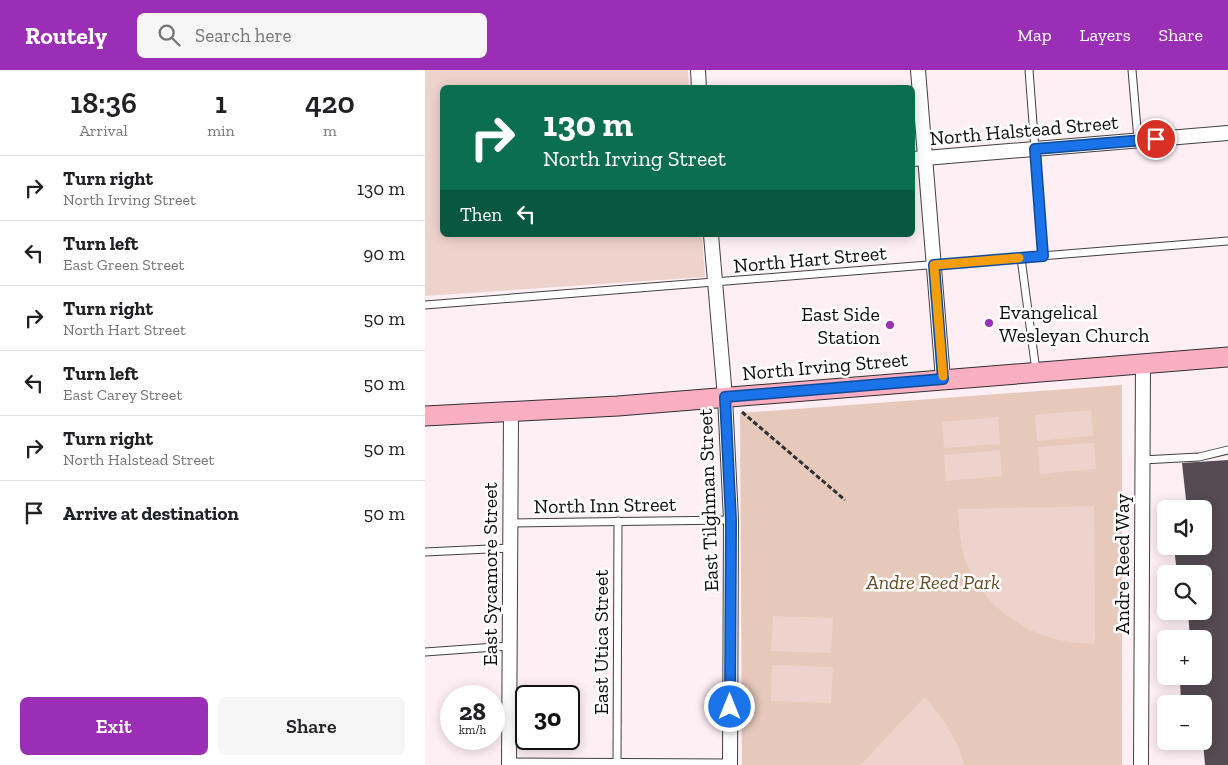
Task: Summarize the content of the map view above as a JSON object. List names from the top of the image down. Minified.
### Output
{"streets":{"main road":["North Irving Street"],"street":["North Halstead Street","East Tilghman Street","Andre Reed Way","East Sycamore Street"],"lane":["North Hart Street","North Inn Street","East Utica Street"]},"crossings":[["North Hart Street","East Tilghman Street"],["North Irving Street","East Tilghman Street"],["North Irving Street","Andre Reed Way"],["North Irving Street","East Sycamore Street"],["East Tilghman Street","North Inn Street"],["North Inn Street","East Sycamore Street"],["North Inn Street","East Utica Street"]],"parks":["Andre Reed Park"],"places":["Evangelical Wesleyan Church","East Side Station"],"page":{"header":"Routely","search":"Search here","nav":["Map","Layers","Share"],"eta":["18:36","Arrival","1","min","420","m"],"turn":["130 m","North Irving Street"],"list":[{"name":"Turn right","note":"North Irving Street","value":"130 m"},{"name":"Turn left","note":"East Green Street","value":"90 m"},{"name":"Turn right","note":"North Hart Street","value":"50 m"},{"name":"Turn left","note":"East Carey Street","value":"50 m"},{"name":"Turn right","note":"North Halstead Street","value":"50 m"},{"name":"Arrive at destination","value":"50 m"}],"then":"Then","map_buttons":["+","−"],"speed":"28 km/h","limit":"30","buttons":["Exit","Share"]}}
